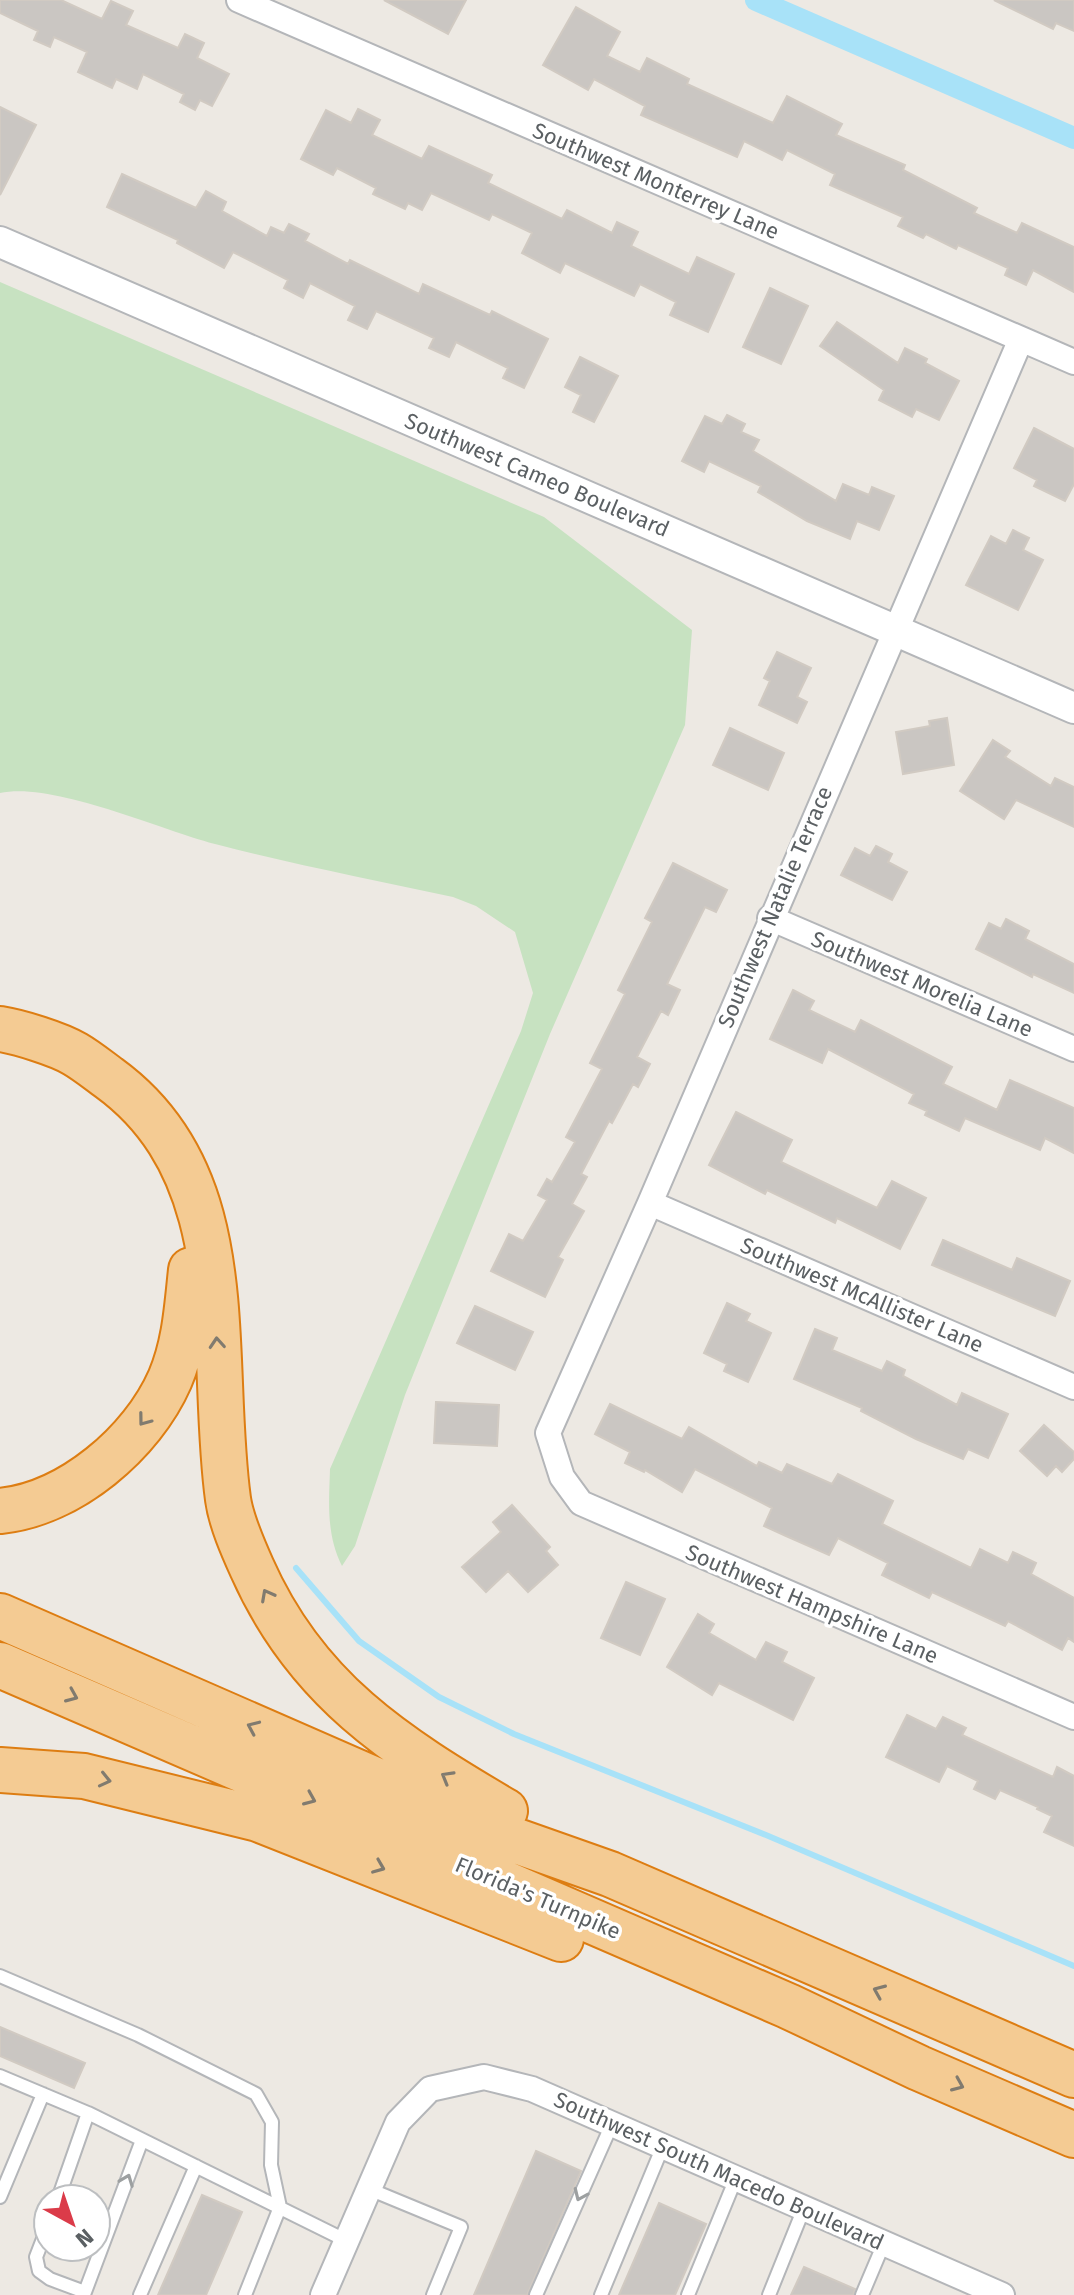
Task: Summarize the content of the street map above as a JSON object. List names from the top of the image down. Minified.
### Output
{"streets":{"highway":["Florida's Turnpike"],"street":["Southwest Monterrey Lane","Southwest Cameo Boulevard","Southwest Natalie Terrace","Southwest Morelia Lane","Southwest McAllister Lane","Southwest Hampshire Lane","Southwest South Macedo Boulevard"]},"crossings":[["Southwest Monterrey Lane","Southwest Natalie Terrace"],["Southwest Cameo Boulevard","Southwest Natalie Terrace"],["Southwest Natalie Terrace","Southwest Morelia Lane"],["Southwest Natalie Terrace","Southwest McAllister Lane"],["Southwest Natalie Terrace","Southwest Hampshire Lane"]],"north":"bottom right"}
